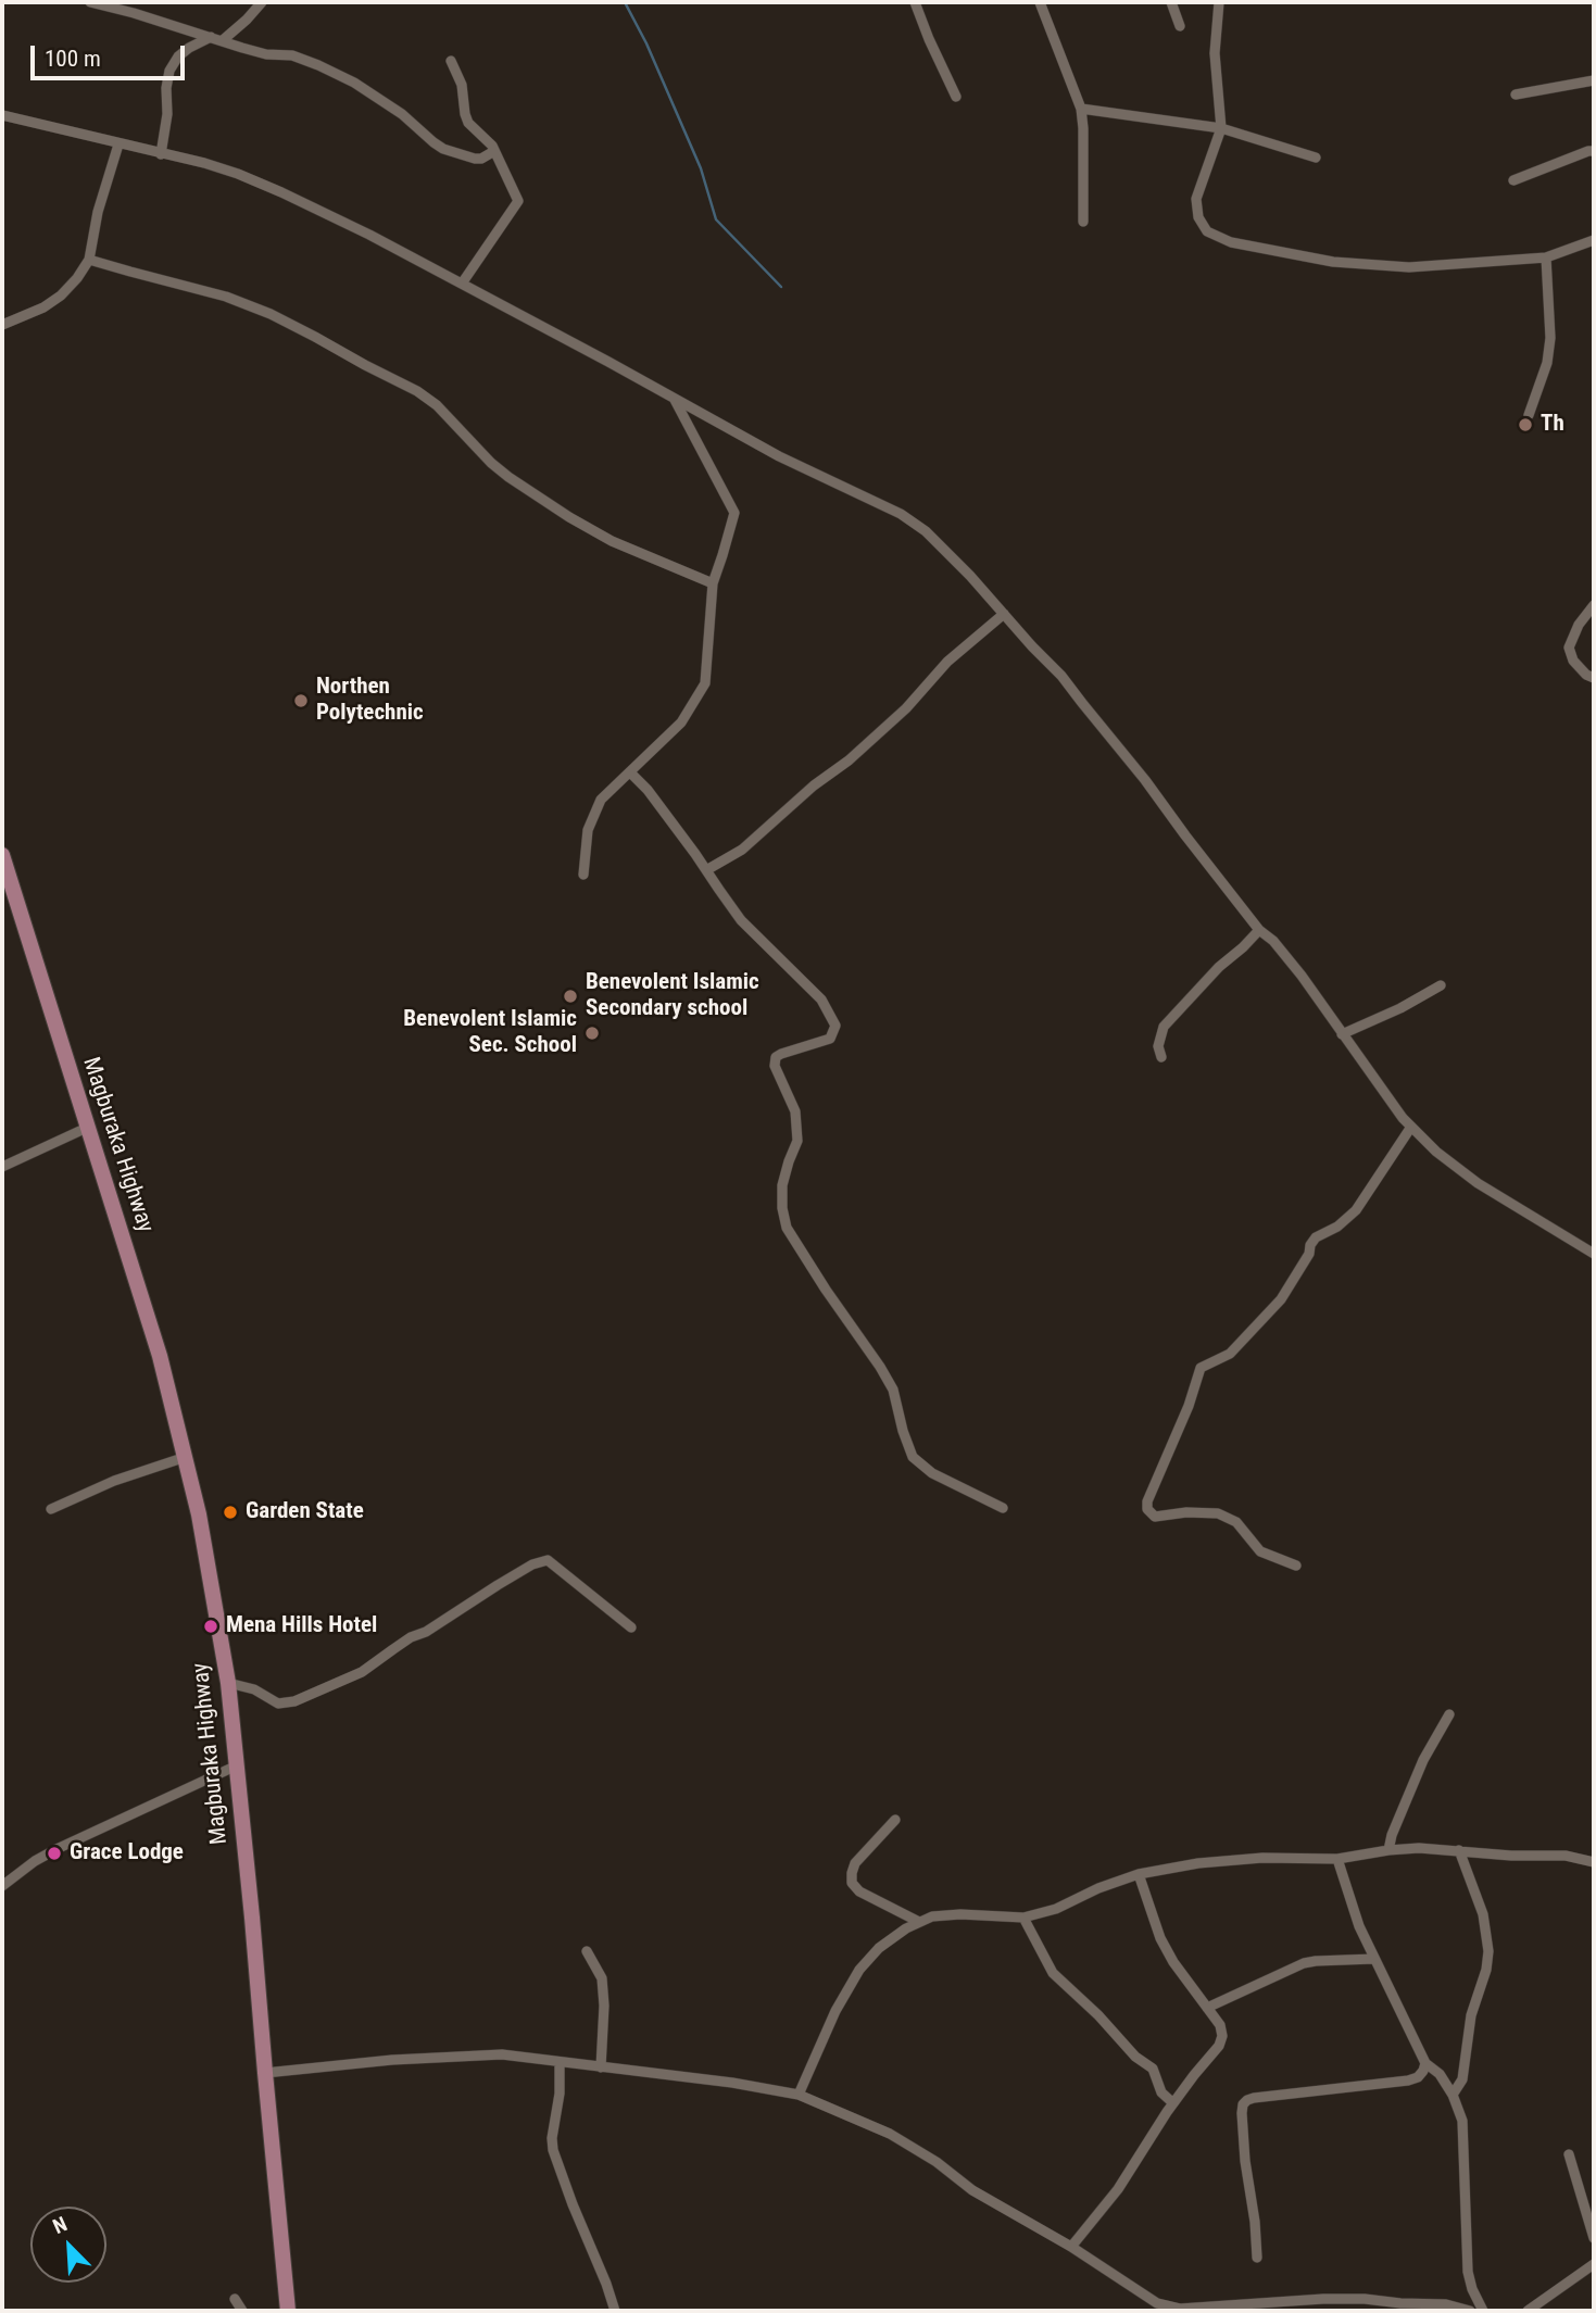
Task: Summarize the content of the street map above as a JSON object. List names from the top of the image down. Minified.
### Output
{"streets":{"main road":["Magburaka Highway"]},"places":["Th","Northen Polytechnic","Benevolent Islamic Secondary school","Benevolent Islamic Sec. School","Garden State","Mena Hills Hotel","Grace Lodge"],"scale_bar":"100 m","north":"top left"}
